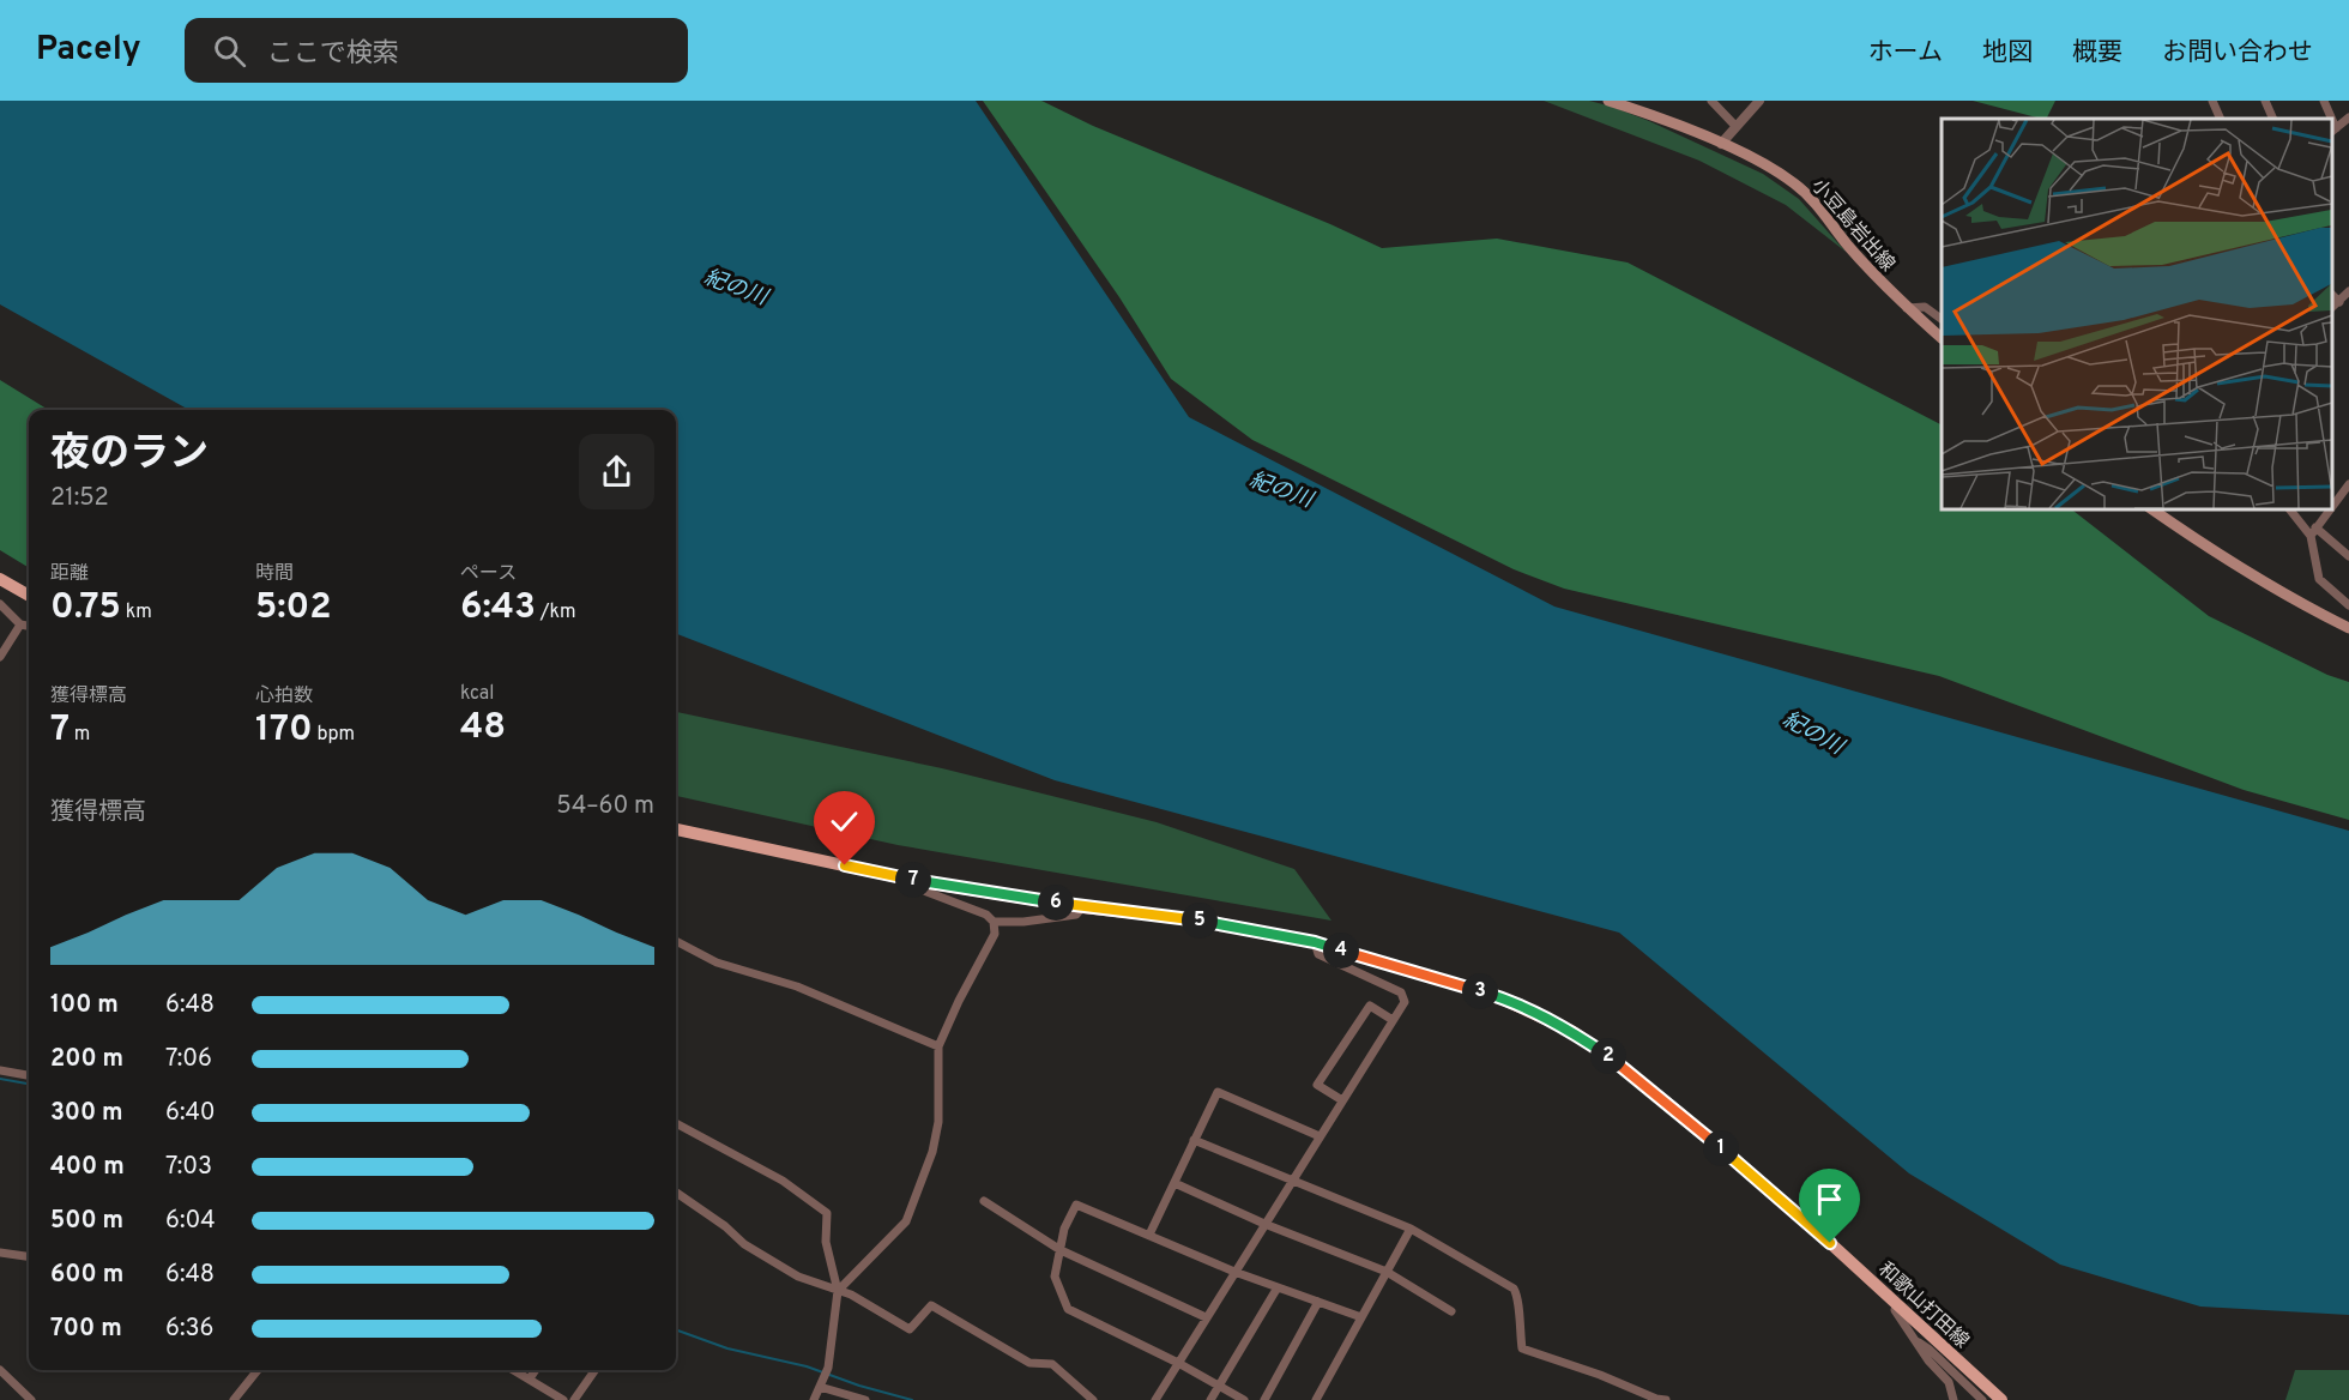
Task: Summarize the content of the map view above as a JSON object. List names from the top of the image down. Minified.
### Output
{"streets":{"main road":["小豆島岩出線","和歌山打田線"]},"water":["紀の川"],"page":{"header":"Pacely","search":"ここで検索","nav":["ホーム","地図","概要","お問い合わせ"],"heading":["夜のラン","21:52"],"stats":[["距離","0.75 km"],["時間","5:02"],["ペース","6:43 /km"],["獲得標高","7 m"],["心拍数","170 bpm"],["kcal","48"]],"chart":["獲得標高","54–60 m"],"pins":["7","6","5","4","3","2","1"],"list":[{"name":"100 m","note":"6:48"},{"name":"200 m","note":"7:06"},{"name":"300 m","note":"6:40"},{"name":"400 m","note":"7:03"},{"name":"500 m","note":"6:04"},{"name":"600 m","note":"6:48"},{"name":"700 m","note":"6:36"}]}}
